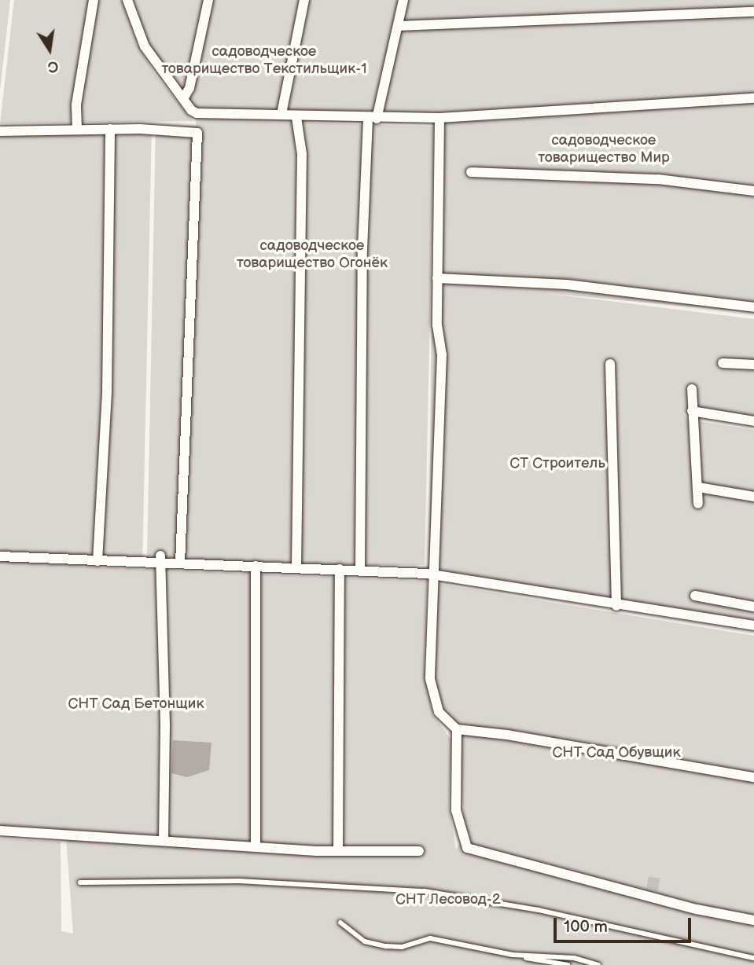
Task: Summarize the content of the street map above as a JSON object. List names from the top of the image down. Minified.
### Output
{"parks":["садоводческое товарищество Текстильщик-1","садоводческое товарищество Мир","садоводческое товарищество Огонёк","СТ Строитель","СНТ Сад Бетонщик","СНТ Сад Обувщик","СНТ Лесовод-2"],"scale_bar":"100 m","north":"bottom"}
